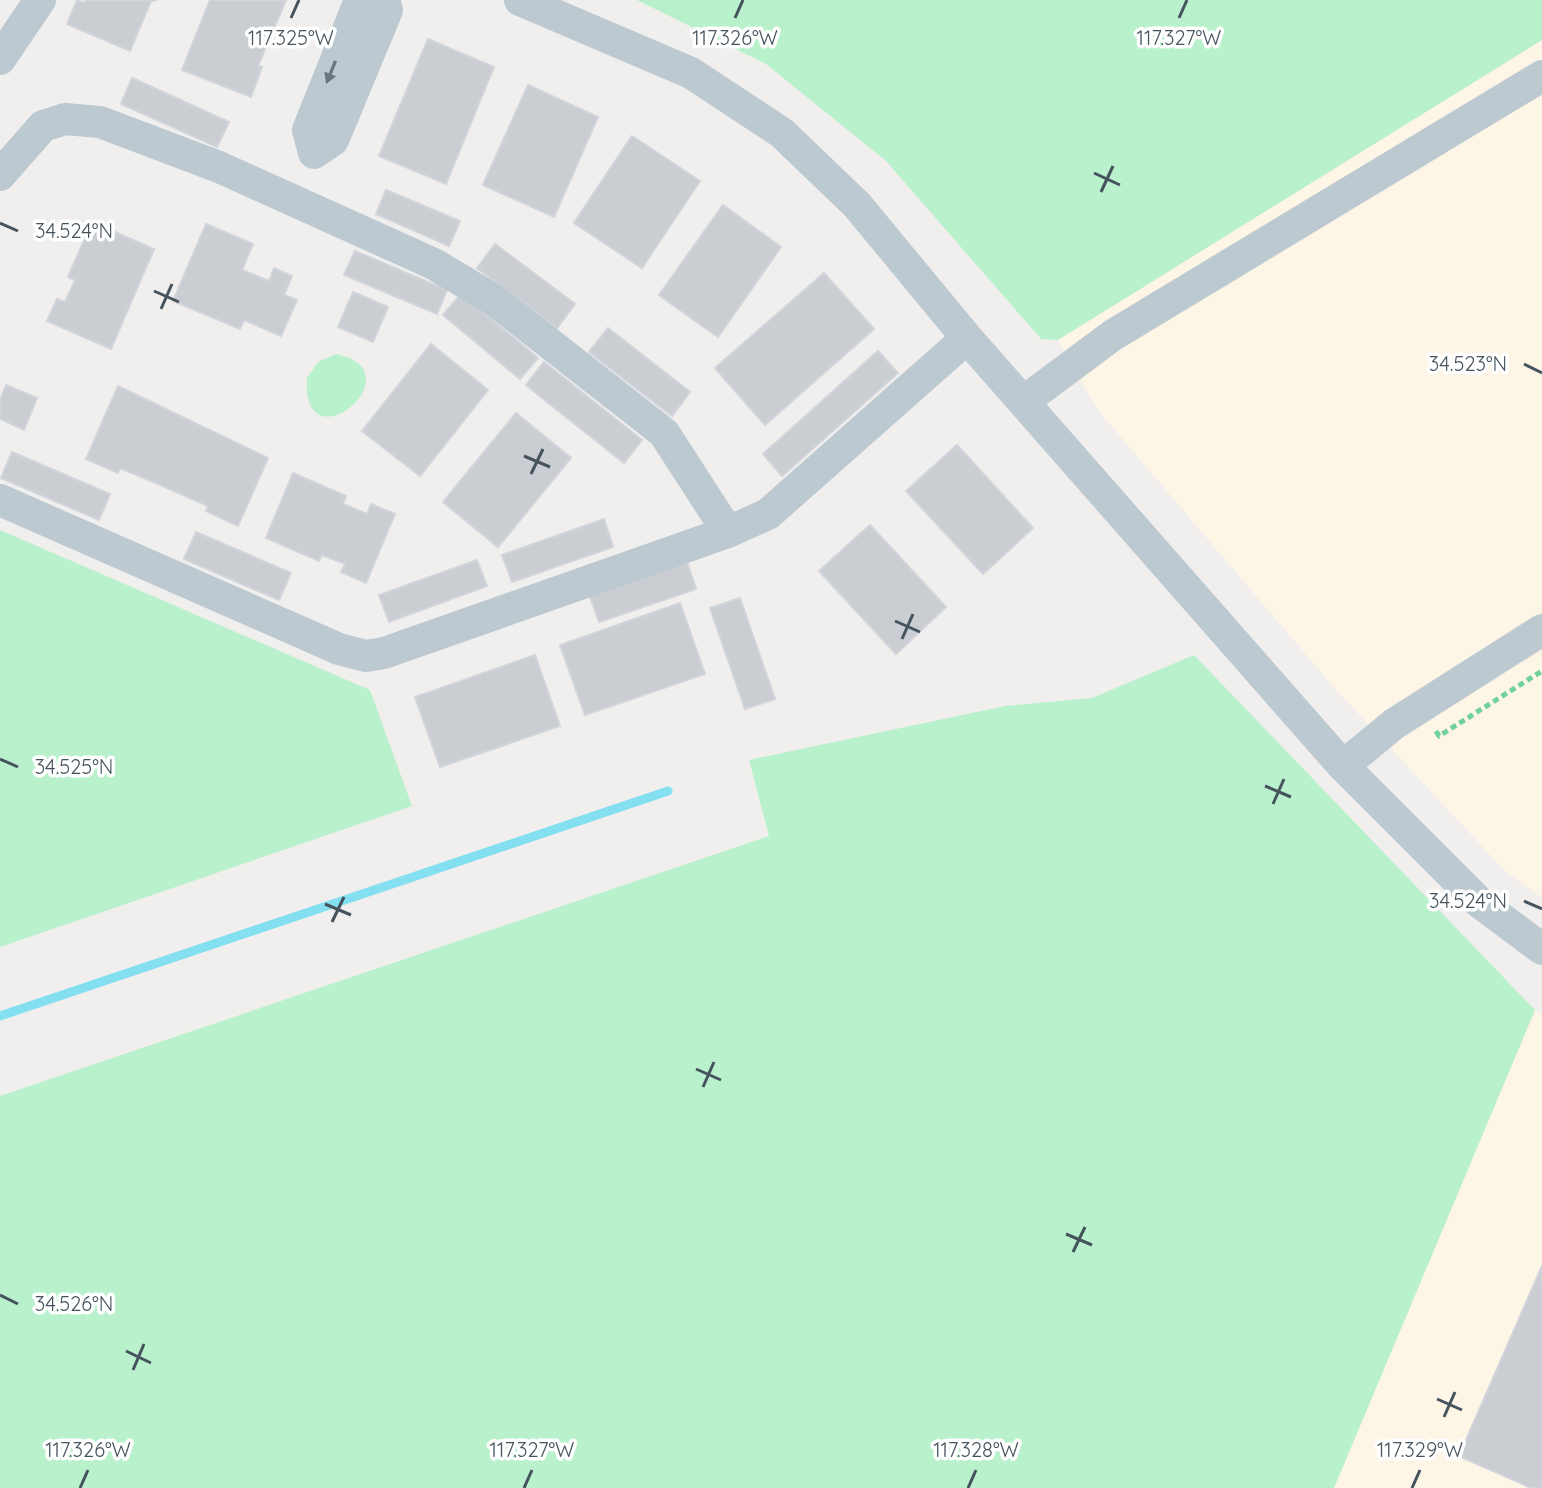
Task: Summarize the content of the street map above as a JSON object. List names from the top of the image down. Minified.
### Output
{"coordinates":["117.326°W","117.327°W","117.325°W","34.524°N","34.523°N","34.525°N","34.526°N","117.328°W","117.329°W"]}
